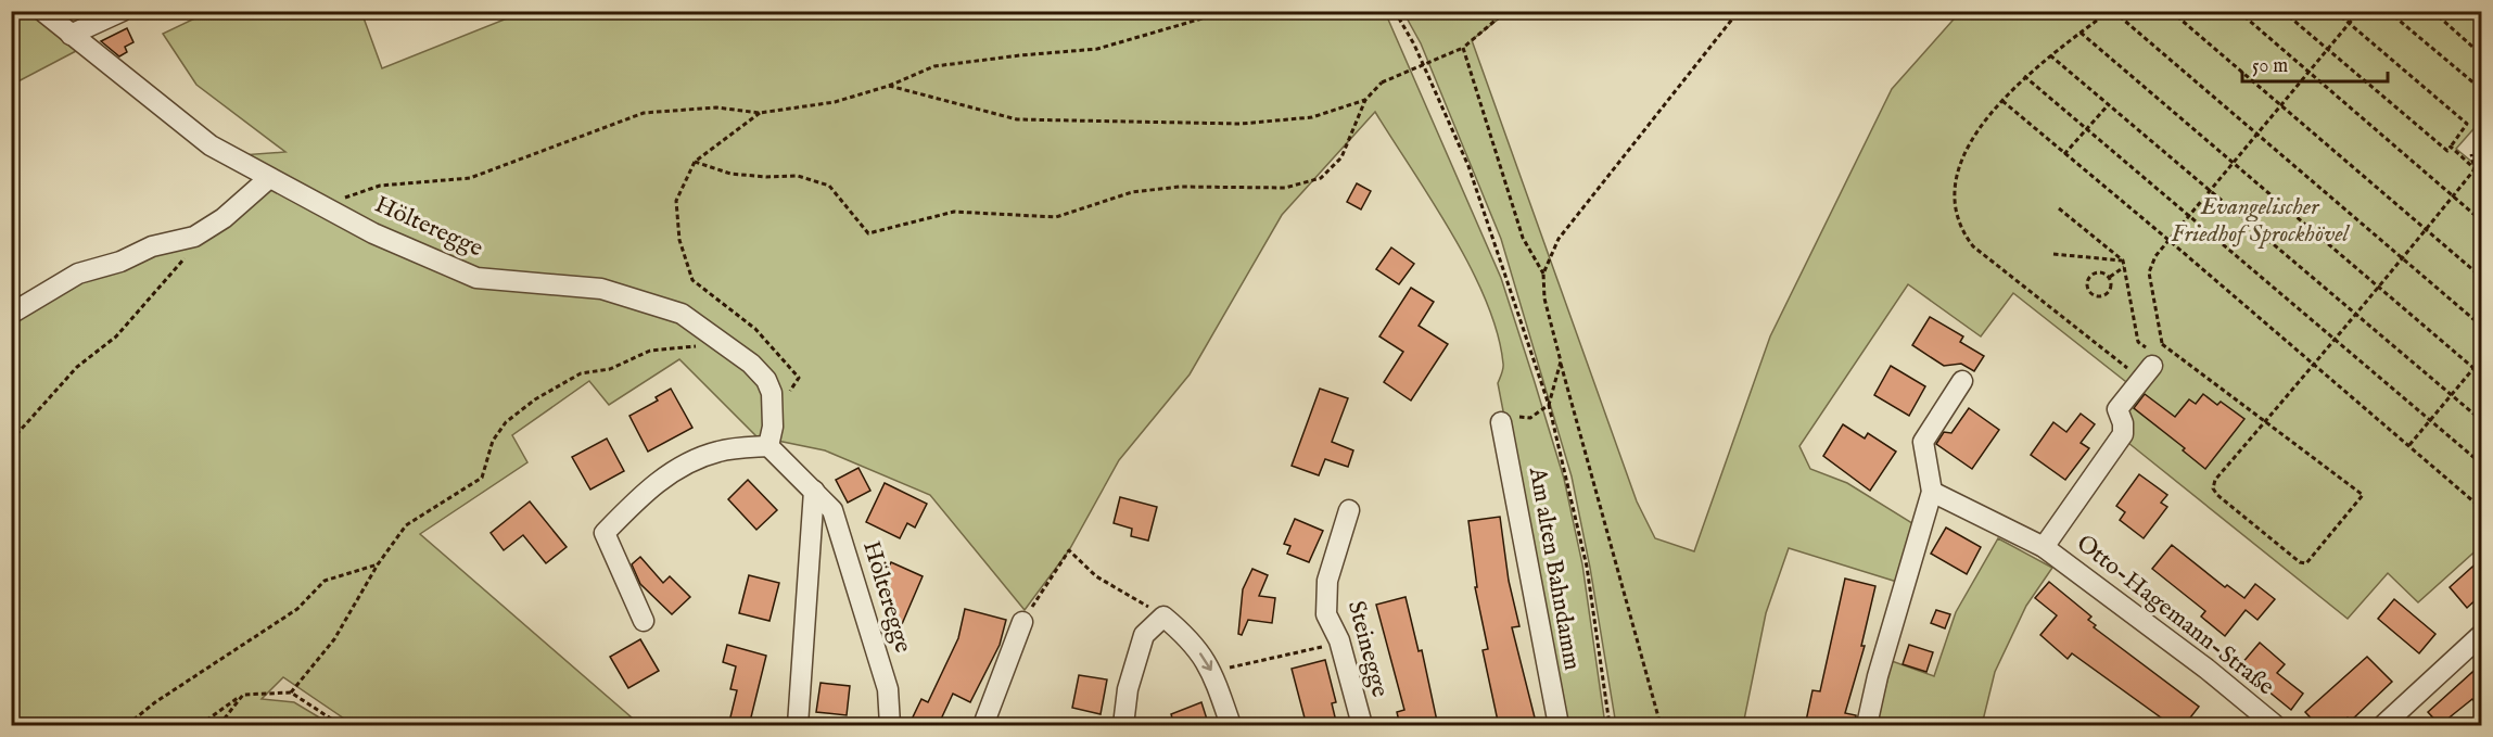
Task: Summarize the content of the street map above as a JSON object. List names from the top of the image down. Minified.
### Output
{"streets":{"street":["Hölteregge","Am alten Bahndamm","Otto-Hagemann-Straße","Steinegge"]},"parks":["Evangelischer Friedhof Sprockhövel"],"scale_bar":"50 m"}
